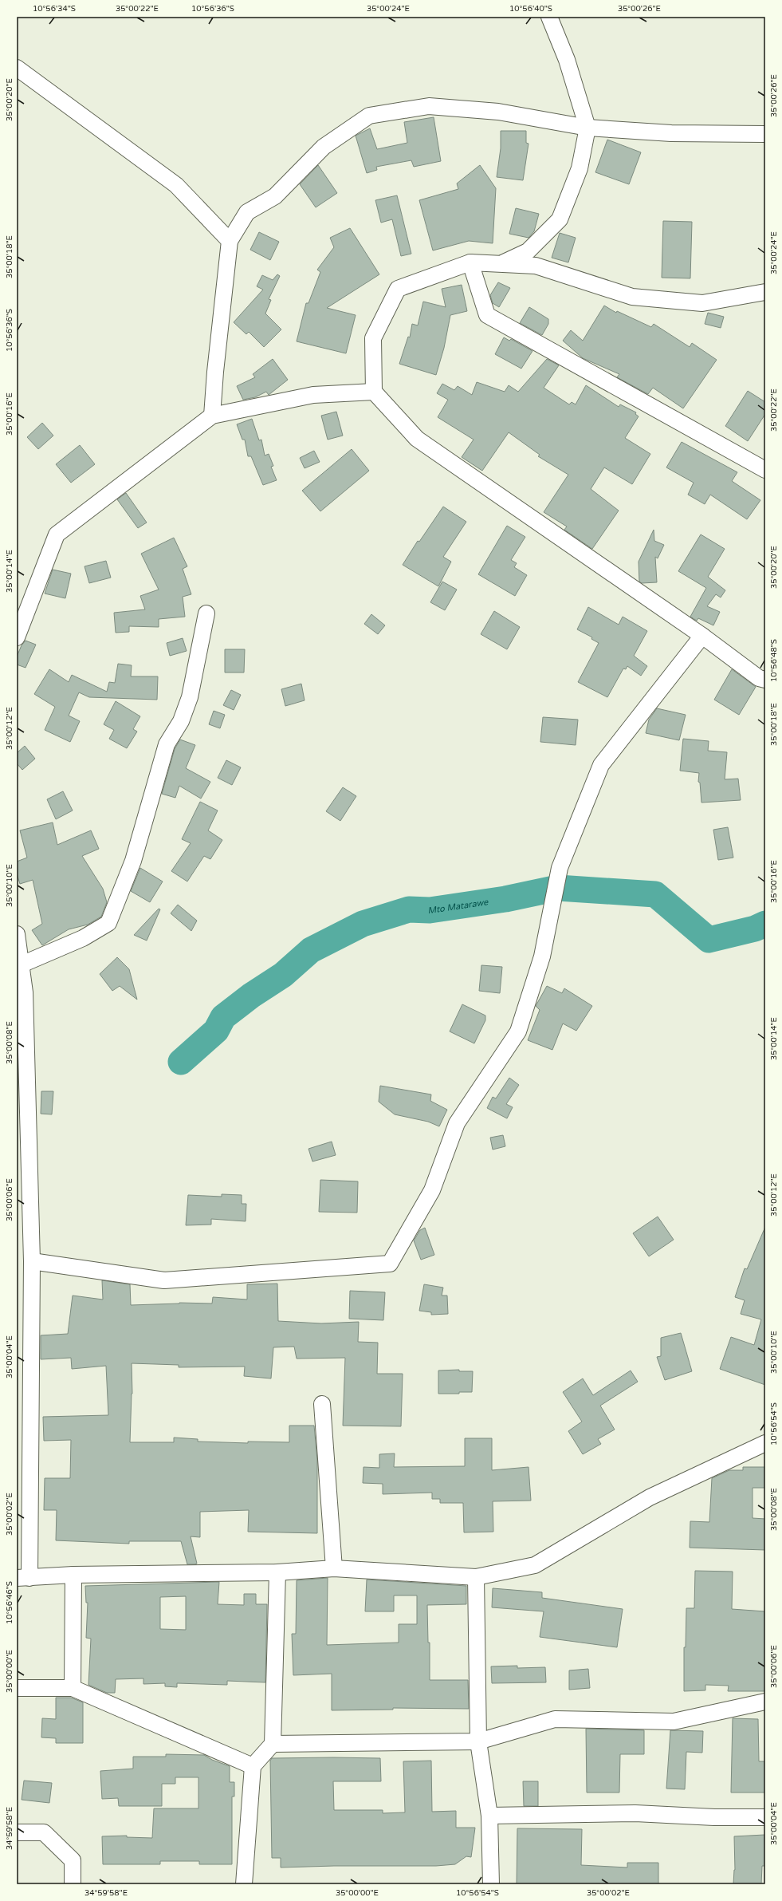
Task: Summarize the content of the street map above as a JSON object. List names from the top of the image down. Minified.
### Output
{"water":["Mto Matarawe"],"coordinates":["10°56'34\"S","35°00'22\"E","10°56'36\"S","35°00'24\"E","10°56'40\"S","35°00'26\"E","35°00'20\"E","35°00'18\"E","35°00'16\"E","35°00'14\"E","10°56'48\"S","35°00'12\"E","35°00'10\"E","35°00'08\"E","35°00'06\"E","35°00'04\"E","10°56'54\"S","35°00'02\"E","10°56'46\"S","35°00'00\"E","34°59'58\"E"]}
